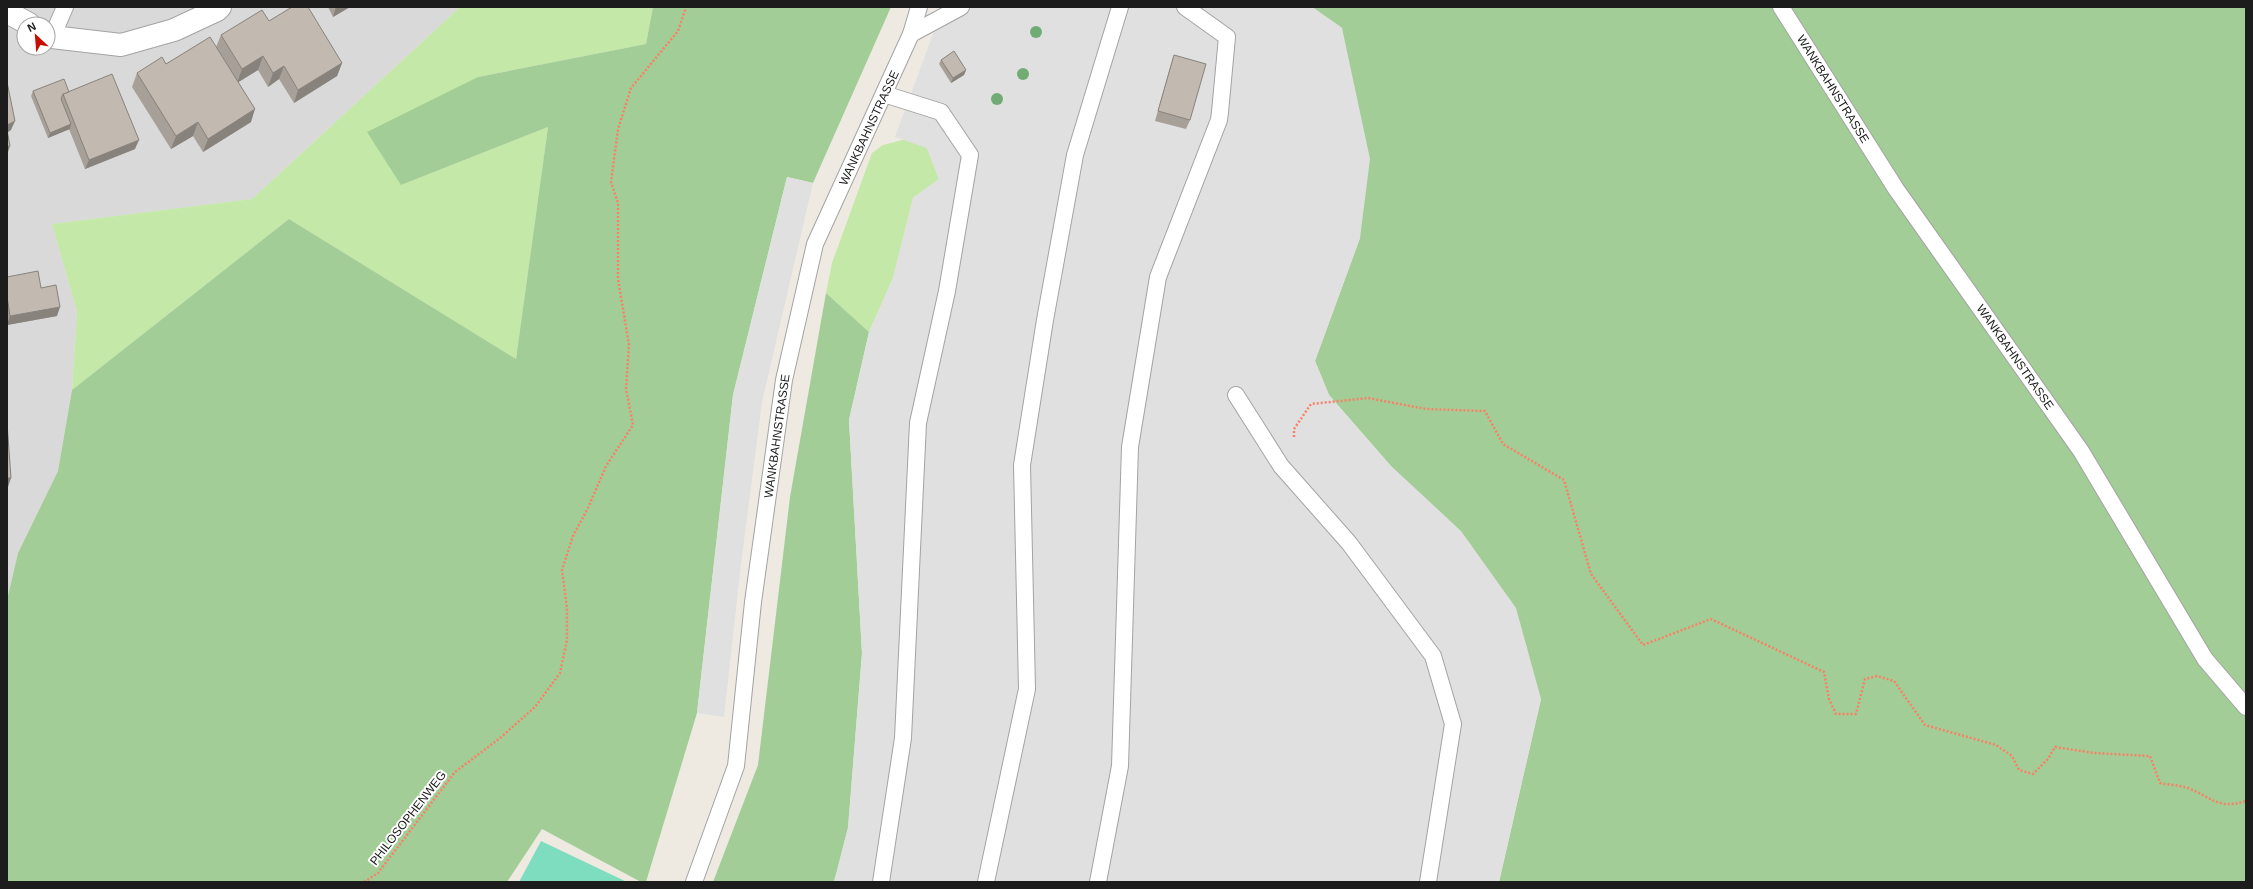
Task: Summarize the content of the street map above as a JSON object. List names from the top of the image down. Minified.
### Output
{"streets":{"lane":["WANKBAHNSTRASSE"],"path":["PHILOSOPHENWEG"]},"north":"top left"}
